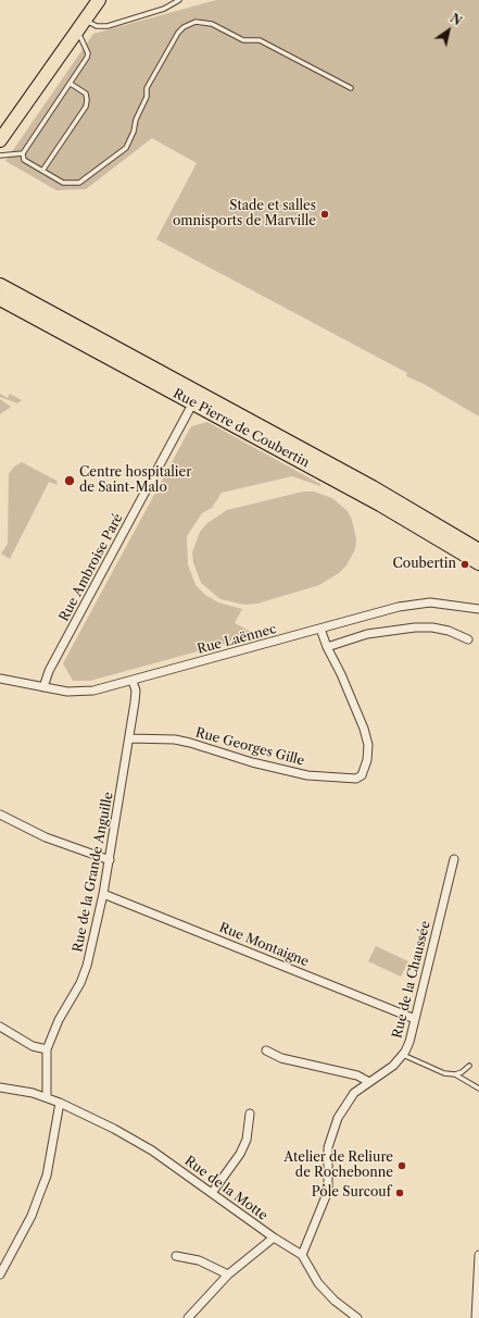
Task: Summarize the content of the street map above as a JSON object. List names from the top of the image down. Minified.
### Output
{"streets":{"main road":["Rue Pierre de Coubertin"],"street":["Rue Ambroise Paré","Rue Laënnec","Rue Georges Gille","Rue de la Grande Anguille","Rue Montaigne","Rue de la Chaussée","Rue de la Motte"]},"crossings":[["Rue Pierre de Coubertin","Rue Ambroise Paré"],["Rue Ambroise Paré","Rue Laënnec"],["Rue Laënnec","Rue Georges Gille"],["Rue Laënnec","Rue de la Grande Anguille"],["Rue Georges Gille","Rue de la Grande Anguille"],["Rue de la Grande Anguille","Rue Montaigne"],["Rue de la Grande Anguille","Rue de la Motte"],["Rue Montaigne","Rue de la Chaussée"],["Rue de la Chaussée","Rue de la Motte"]],"places":["Stade et salles omnisports de Marville","Centre hospitalier de Saint-Malo","Coubertin","Atelier de Reliure de Rochebonne","Pôle Surcouf"],"north":"top right"}
